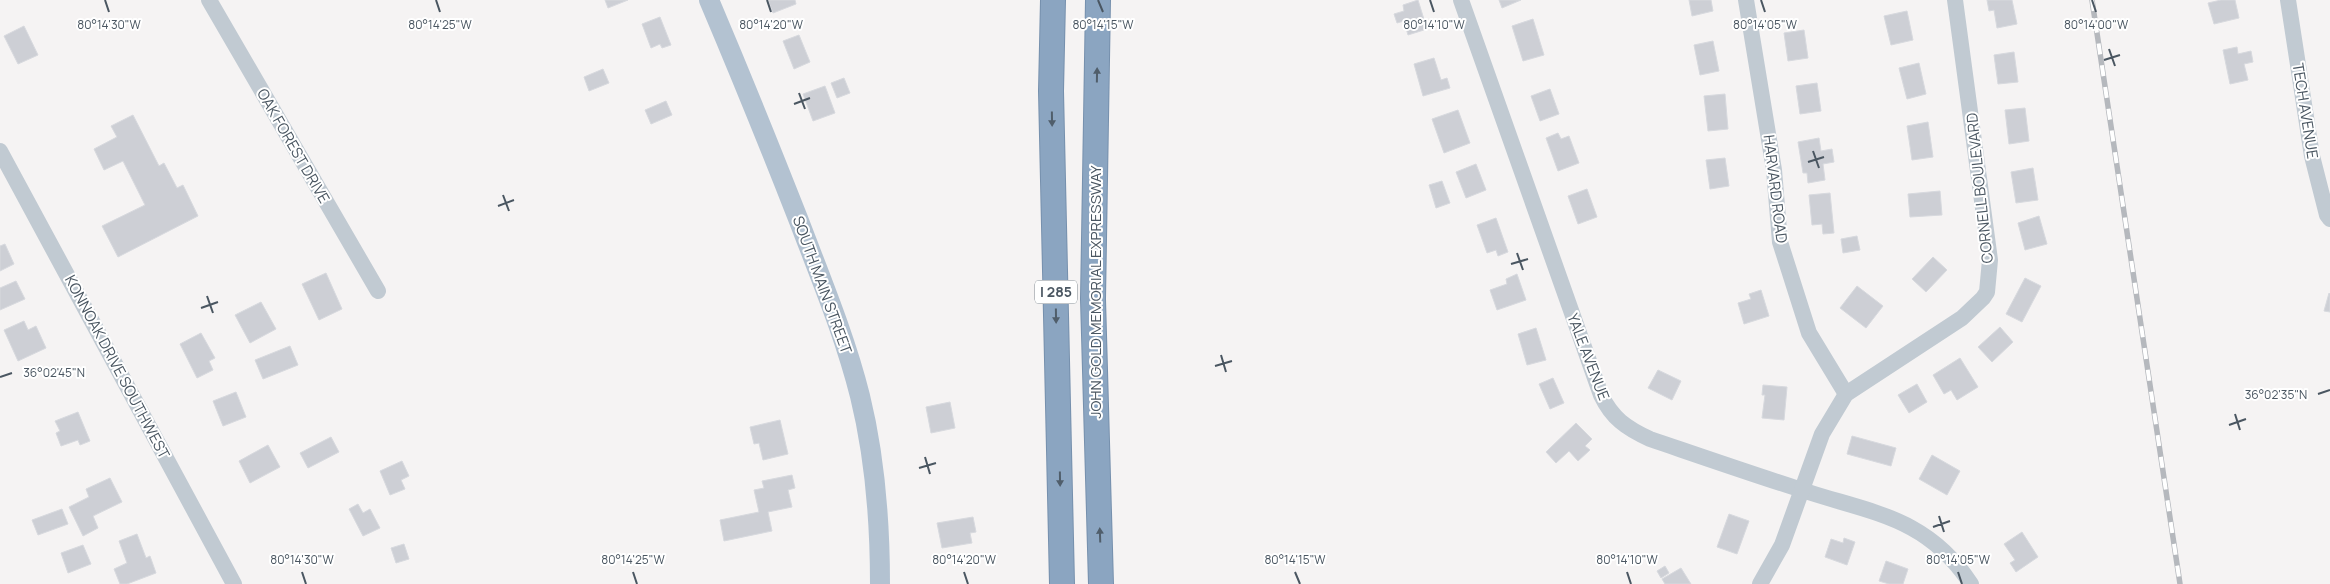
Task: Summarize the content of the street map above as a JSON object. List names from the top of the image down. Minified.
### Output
{"streets":{"highway":["I 285","JOHN GOLD MEMORIAL EXPRESSWAY"],"main road":["SOUTH MAIN STREET"],"street":["TECH AVENUE","OAK FOREST DRIVE","CORNELL BOULEVARD","HARVARD ROAD","YALE AVENUE","KONNOAK DRIVE SOUTHWEST"]},"crossings":[["CORNELL BOULEVARD","HARVARD ROAD"],["CORNELL BOULEVARD","YALE AVENUE"]],"coordinates":["80°14'30\"W","80°14'20\"W","80°14'15\"W","80°14'25\"W","80°14'10\"W","80°14'05\"W","80°14'00\"W","36°02'45\"N","36°02'35\"N"]}
